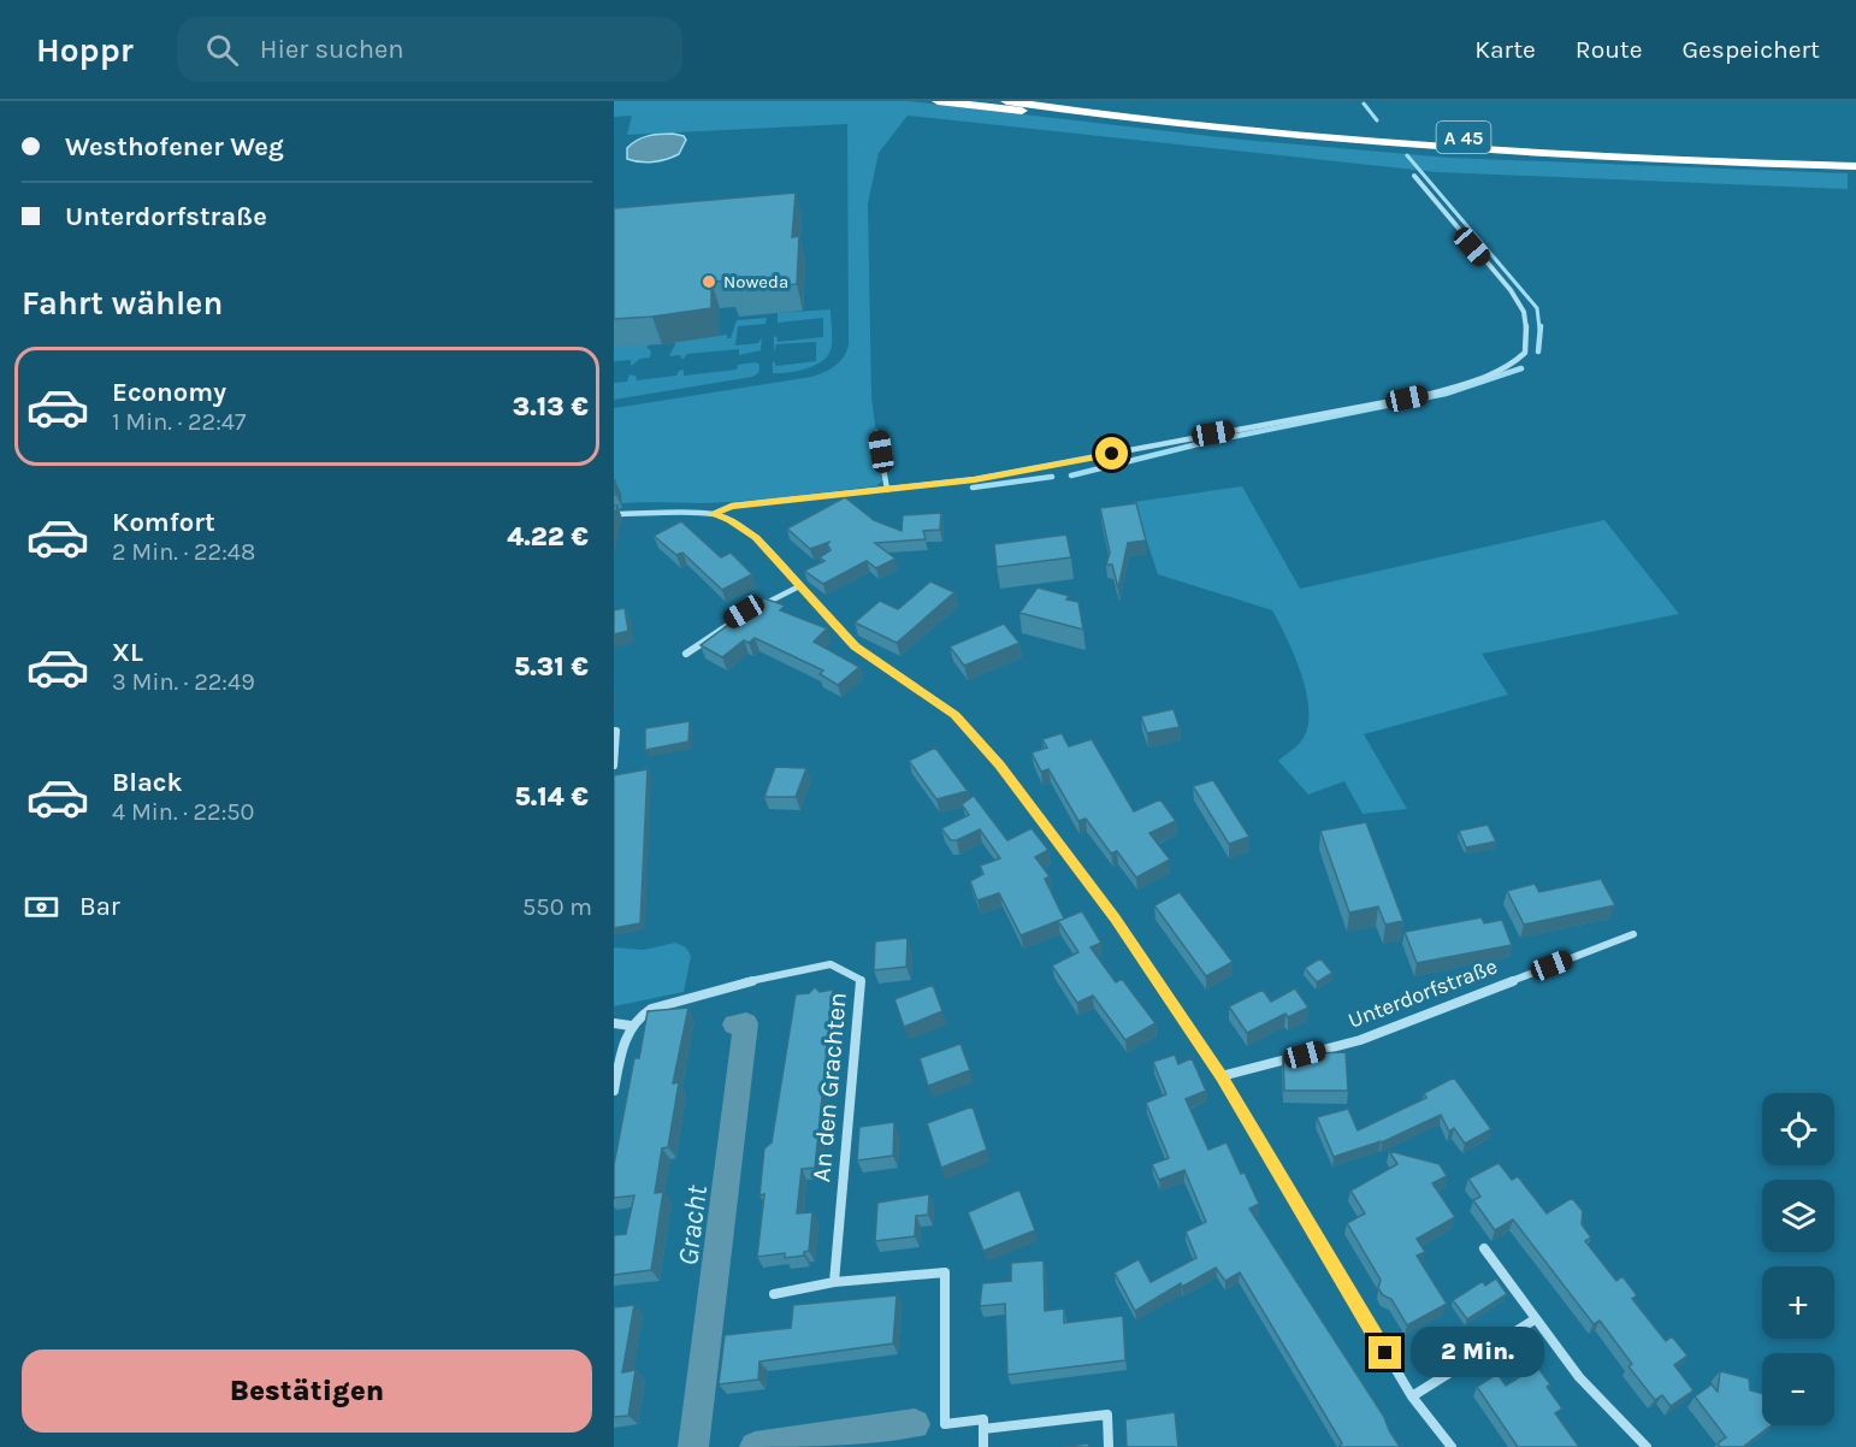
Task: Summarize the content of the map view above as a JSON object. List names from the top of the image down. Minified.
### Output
{"streets":{"highway":["A 45"],"street":["Unterdorfstraße","An den Grachten"]},"water":["Gracht"],"places":["Noweda"],"page":{"header":"Hoppr","search":"Hier suchen","nav":["Karte","Route","Gespeichert"],"banner":["Westhofener Weg","Unterdorfstraße"],"heading":"Fahrt wählen","list":[{"name":"Economy","note":"1 Min. · 22:47","value":"3.13 €"},{"name":"Komfort","note":"2 Min. · 22:48","value":"4.22 €"},{"name":"XL","note":"3 Min. · 22:49","value":"5.31 €"},{"name":"Black","note":"4 Min. · 22:50","value":"5.14 €"}],"pay":["Bar","550 m"],"map_buttons":["+","−"],"bubble":"2 Min.","buttons":"Bestätigen"}}
